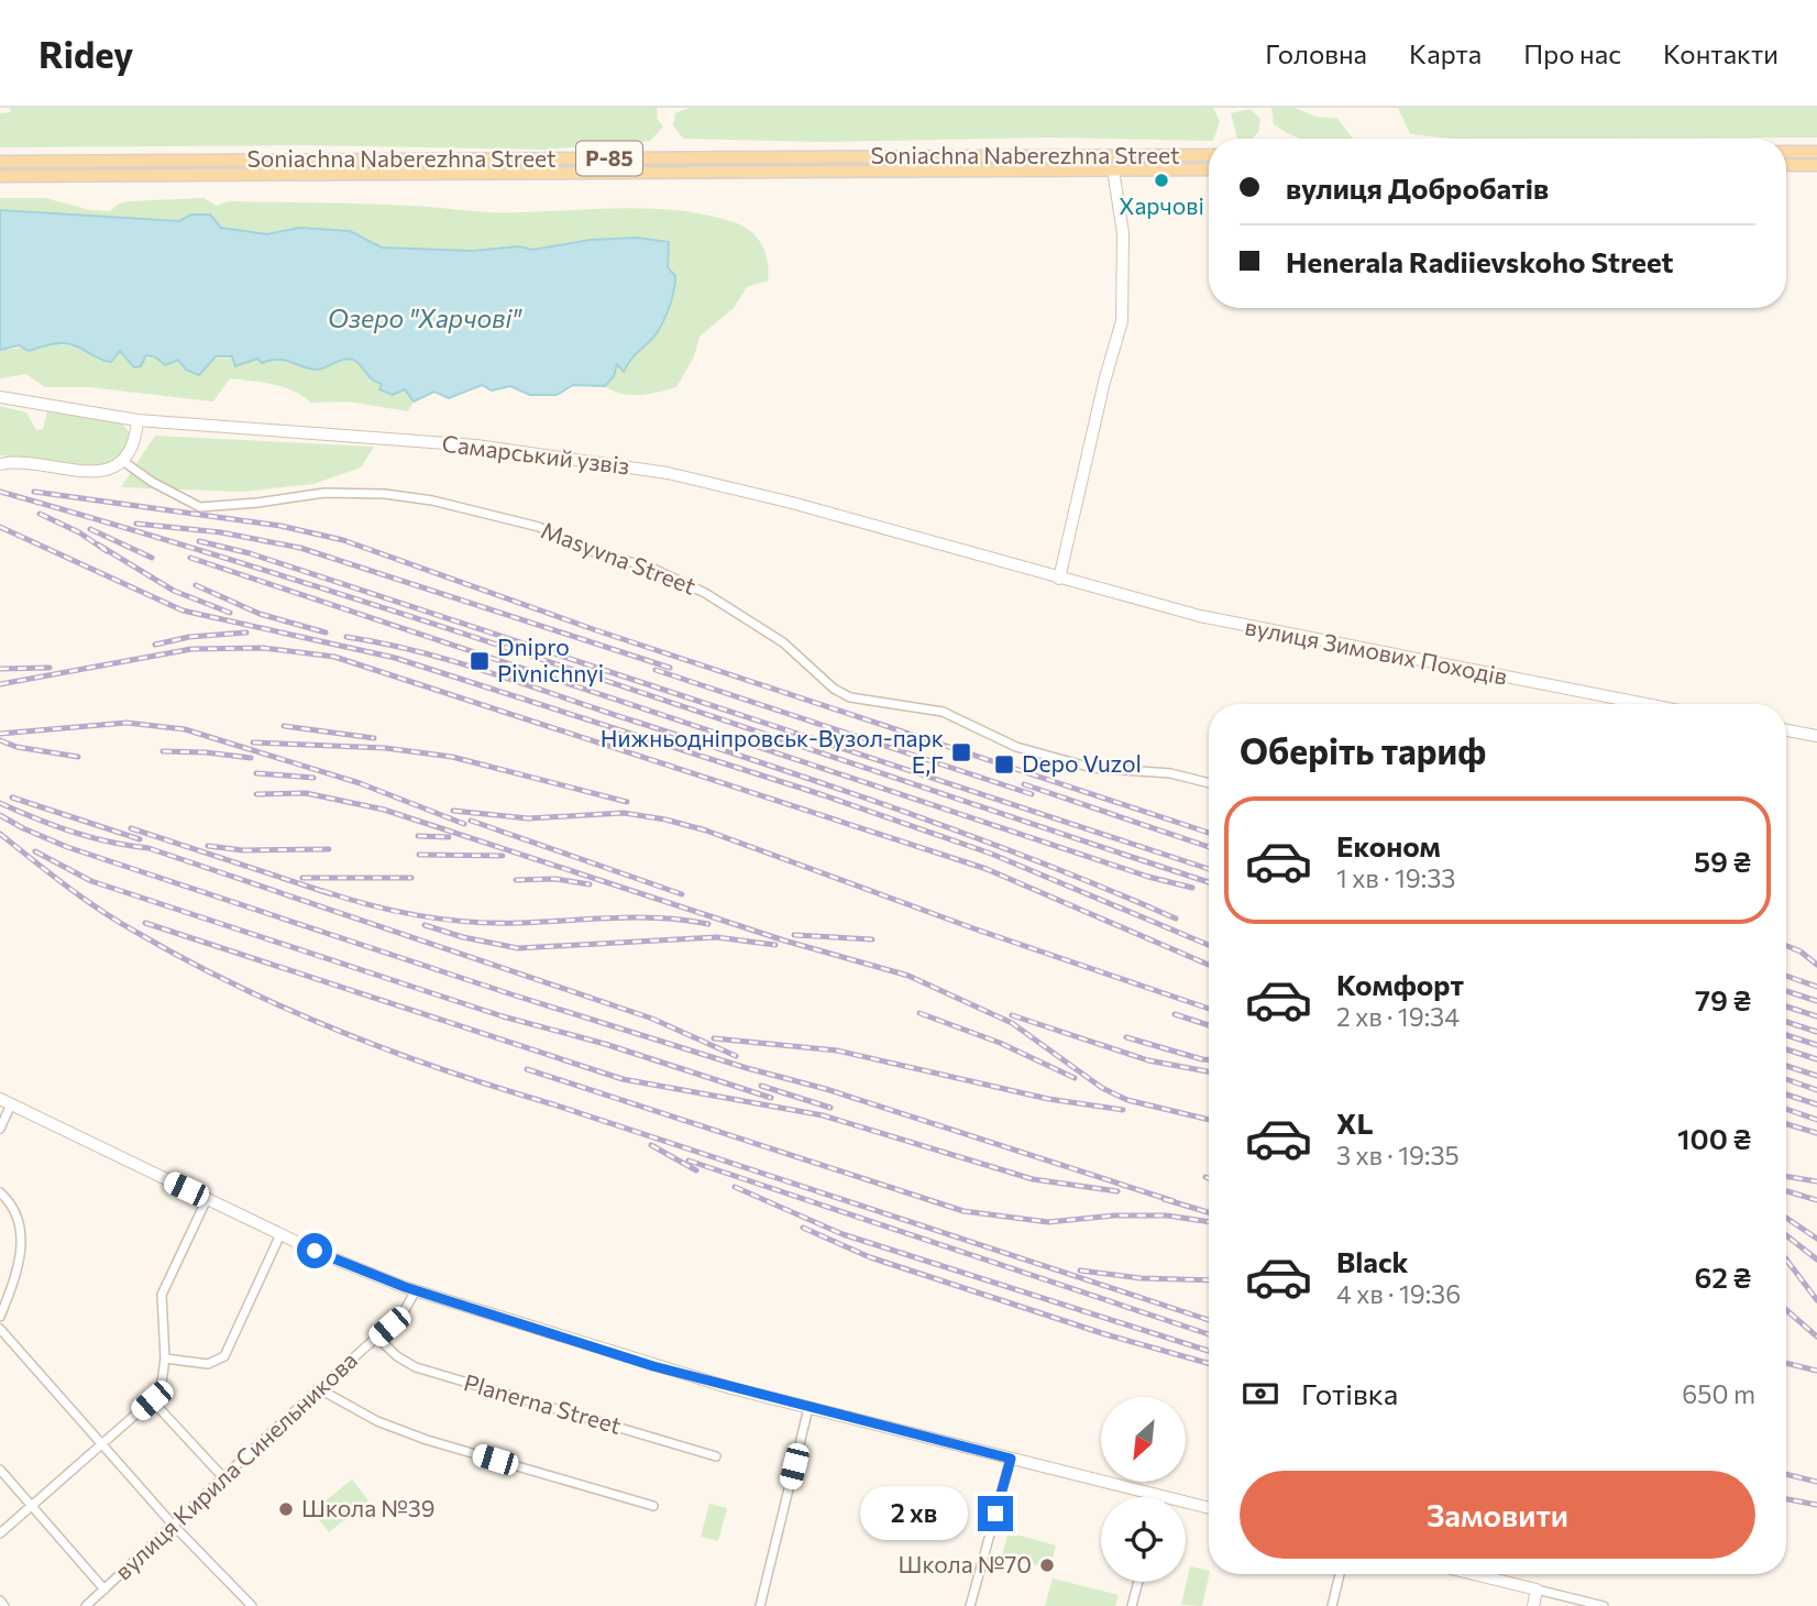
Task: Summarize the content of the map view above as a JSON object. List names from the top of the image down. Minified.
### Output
{"streets":{"main road":["Soniachna Naberezhna Street","Р-85"],"street":["Самарський узвіз","Masyvna Street","вулиця Зимових Походів","Planerna Street","вулиця Кирила Синельникова"]},"crossings":[["Самарський узвіз","вулиця Зимових Походів"],["Planerna Street","вулиця Кирила Синельникова"]],"water":["Озеро \"Харчові\""],"places":{"other":["Харчові","Школа №39","Школа №70"],"transit":["Dnipro Pivnichnyi","Нижньодніпровськ-Вузол-парк Е,Г","Depo Vuzol"]},"north":"bottom left","page":{"header":"Ridey","nav":["Головна","Карта","Про нас","Контакти"],"banner":["вулиця Добробатів","Henerala Radiievskoho Street"],"heading":"Оберіть тариф","list":[{"name":"Економ","note":"1 хв · 19:33","value":"59 ₴"},{"name":"Комфорт","note":"2 хв · 19:34","value":"79 ₴"},{"name":"XL","note":"3 хв · 19:35","value":"100 ₴"},{"name":"Black","note":"4 хв · 19:36","value":"62 ₴"}],"pay":["Готівка","650 m"],"buttons":"Замовити","bubble":"2 хв"}}
